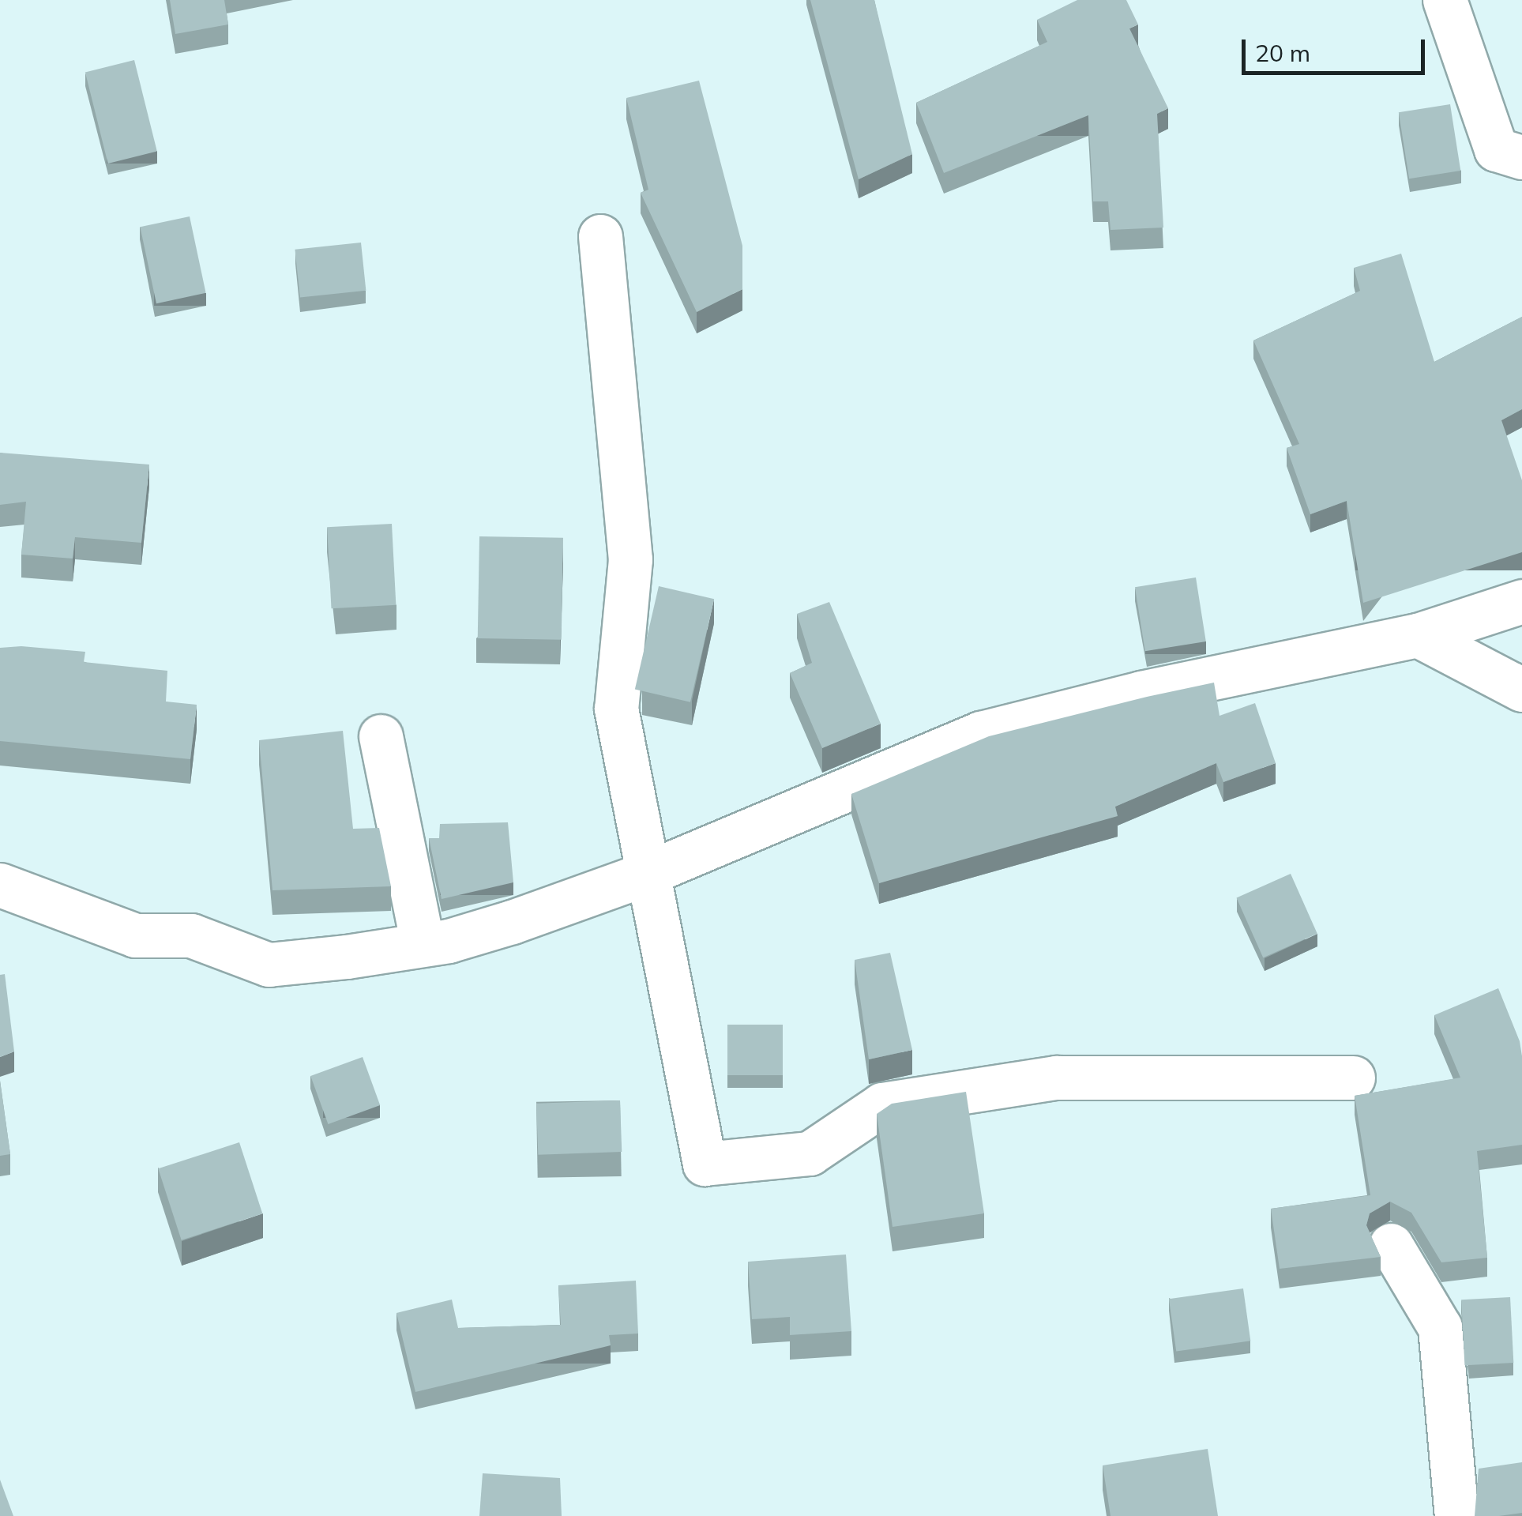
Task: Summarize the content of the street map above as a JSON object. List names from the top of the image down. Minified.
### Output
{"scale_bar":"20 m"}
